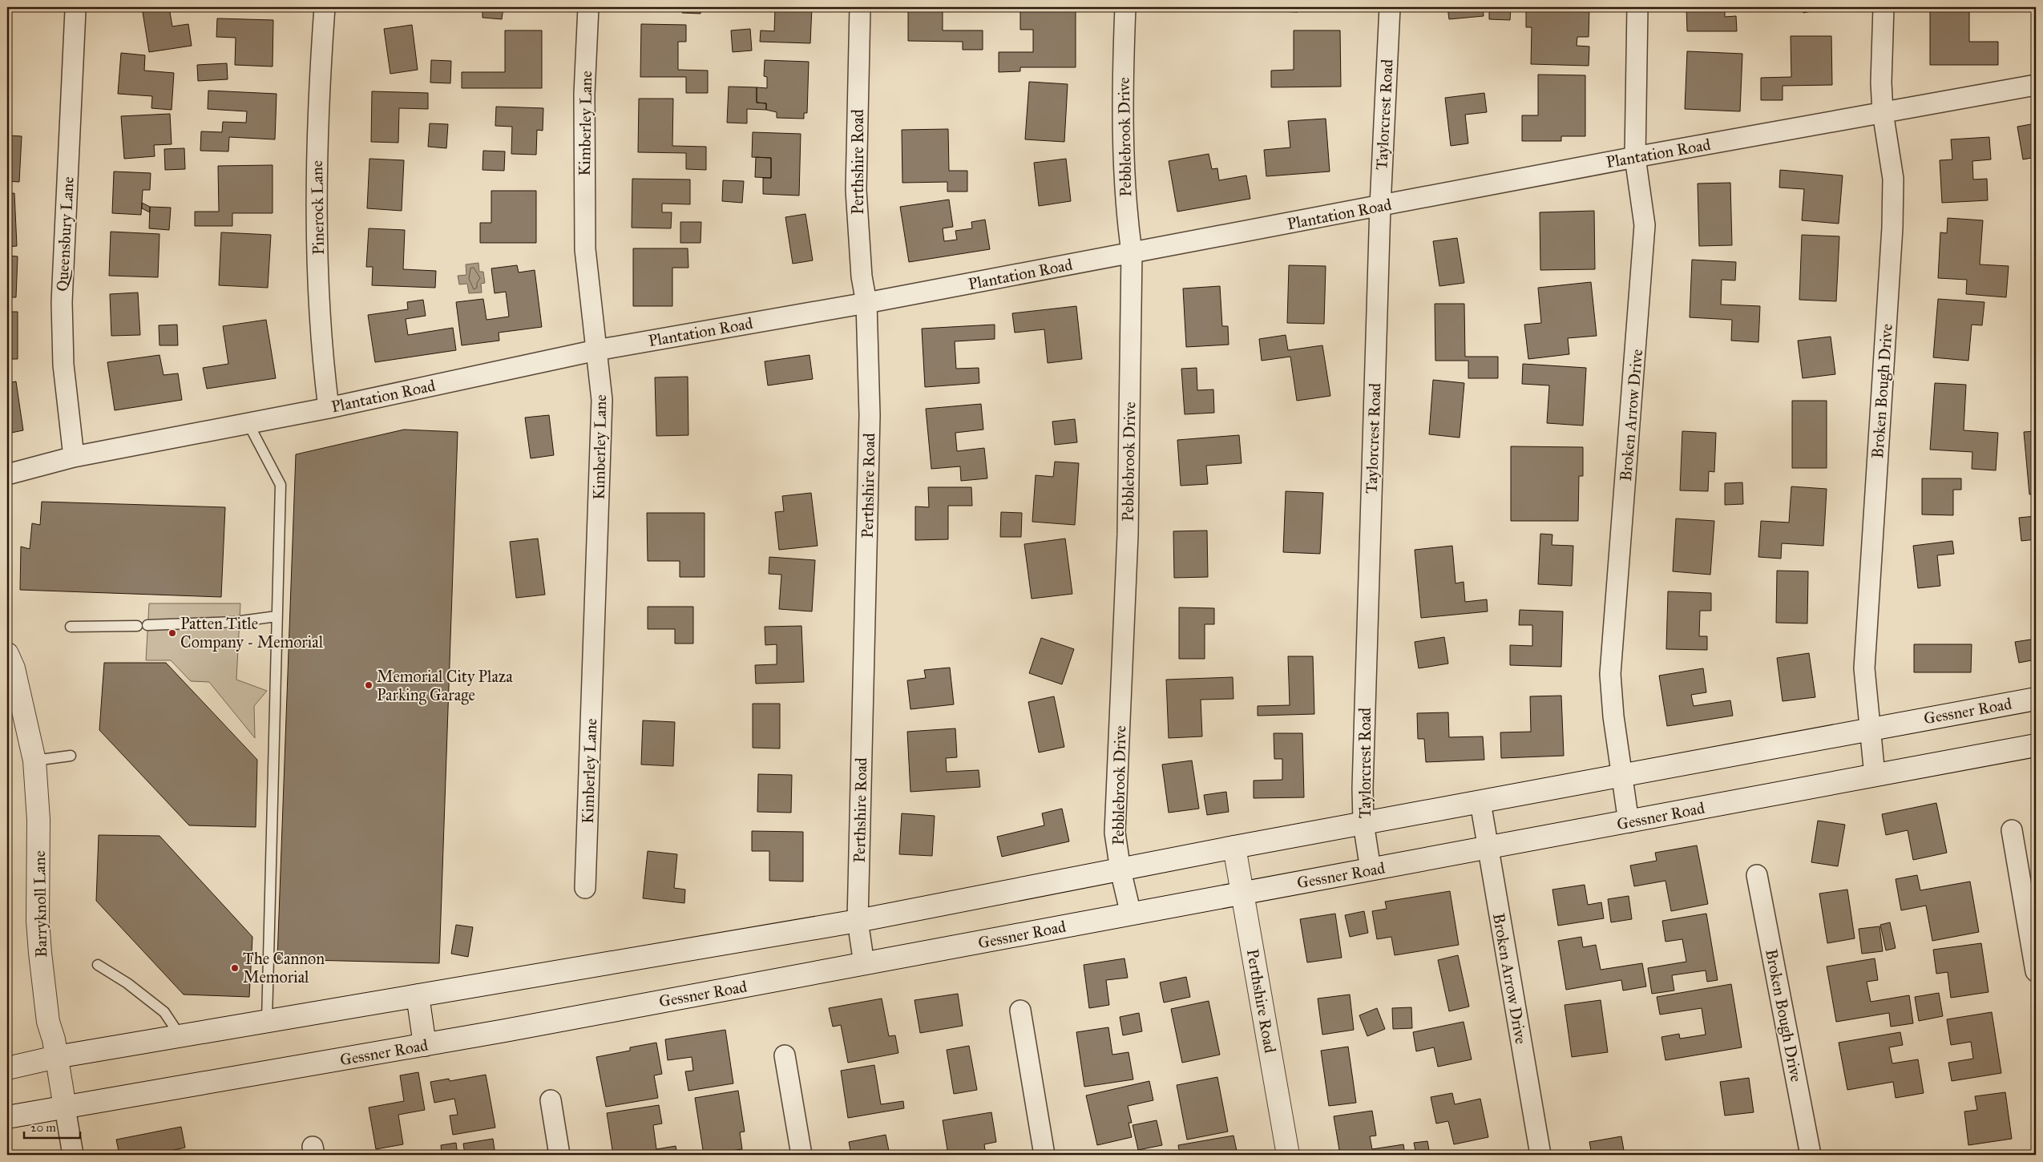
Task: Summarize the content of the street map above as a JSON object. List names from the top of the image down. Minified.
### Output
{"streets":{"main road":["Perthshire Road","Gessner Road","Barryknoll Lane"],"street":["Taylorcrest Road","Kimberley Lane","Pebblebrook Drive","Plantation Road","Pinerock Lane","Queensbury Lane","Broken Bough Drive","Broken Arrow Drive"]},"crossings":[["Taylorcrest Road","Plantation Road"],["Taylorcrest Road","Gessner Road"],["Kimberley Lane","Plantation Road"],["Pebblebrook Drive","Plantation Road"],["Pebblebrook Drive","Gessner Road"],["Plantation Road","Perthshire Road"],["Plantation Road","Pinerock Lane"],["Plantation Road","Queensbury Lane"],["Plantation Road","Broken Bough Drive"],["Plantation Road","Broken Arrow Drive"],["Perthshire Road","Gessner Road"],["Broken Bough Drive","Gessner Road"],["Broken Arrow Drive","Gessner Road"],["Gessner Road","Barryknoll Lane"]],"places":["Patten Title Company - Memorial","Memorial City Plaza Parking Garage","The Cannon Memorial"],"scale_bar":"20 m"}
